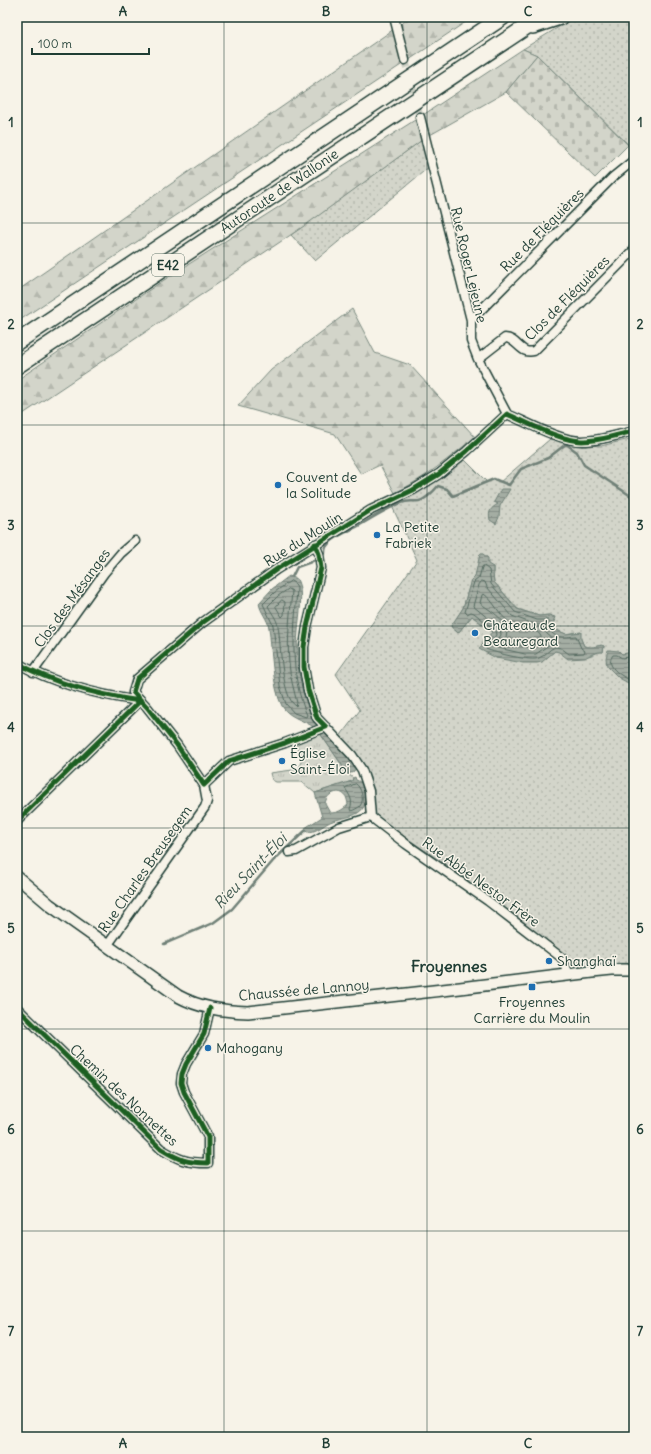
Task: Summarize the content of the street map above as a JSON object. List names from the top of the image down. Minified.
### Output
{"streets":{"highway":["Autoroute de Wallonie","E42"],"main road":["Chaussée de Lannoy"],"street":["Rue de Fléquières","Rue Roger Lejeune","Clos de Fléquières","Rue du Moulin","Clos des Mésanges","Rue Charles Breusegem","Rue Abbé Nestor Frère","Chemin des Nonnettes"]},"crossings":[["Rue de Fléquières","Rue Roger Lejeune"],["Rue Roger Lejeune","Clos de Fléquières"],["Rue Roger Lejeune","Rue du Moulin"],["Rue Charles Breusegem","Chaussée de Lannoy"],["Rue Abbé Nestor Frère","Chaussée de Lannoy"],["Chaussée de Lannoy","Chemin des Nonnettes"]],"districts":["Froyennes"],"water":["Rieu Saint-Éloi"],"places":{"other":["Couvent de la Solitude","La Petite Fabriek","Château de Beauregard","Église Saint-Éloi","Shanghaï","Mahogany"],"transit":["Froyennes Carrière du Moulin"]},"scale_bar":"100 m","grid":{"columns":["A","B","C"],"rows":["1","2","3","4","5","6","7"]}}
